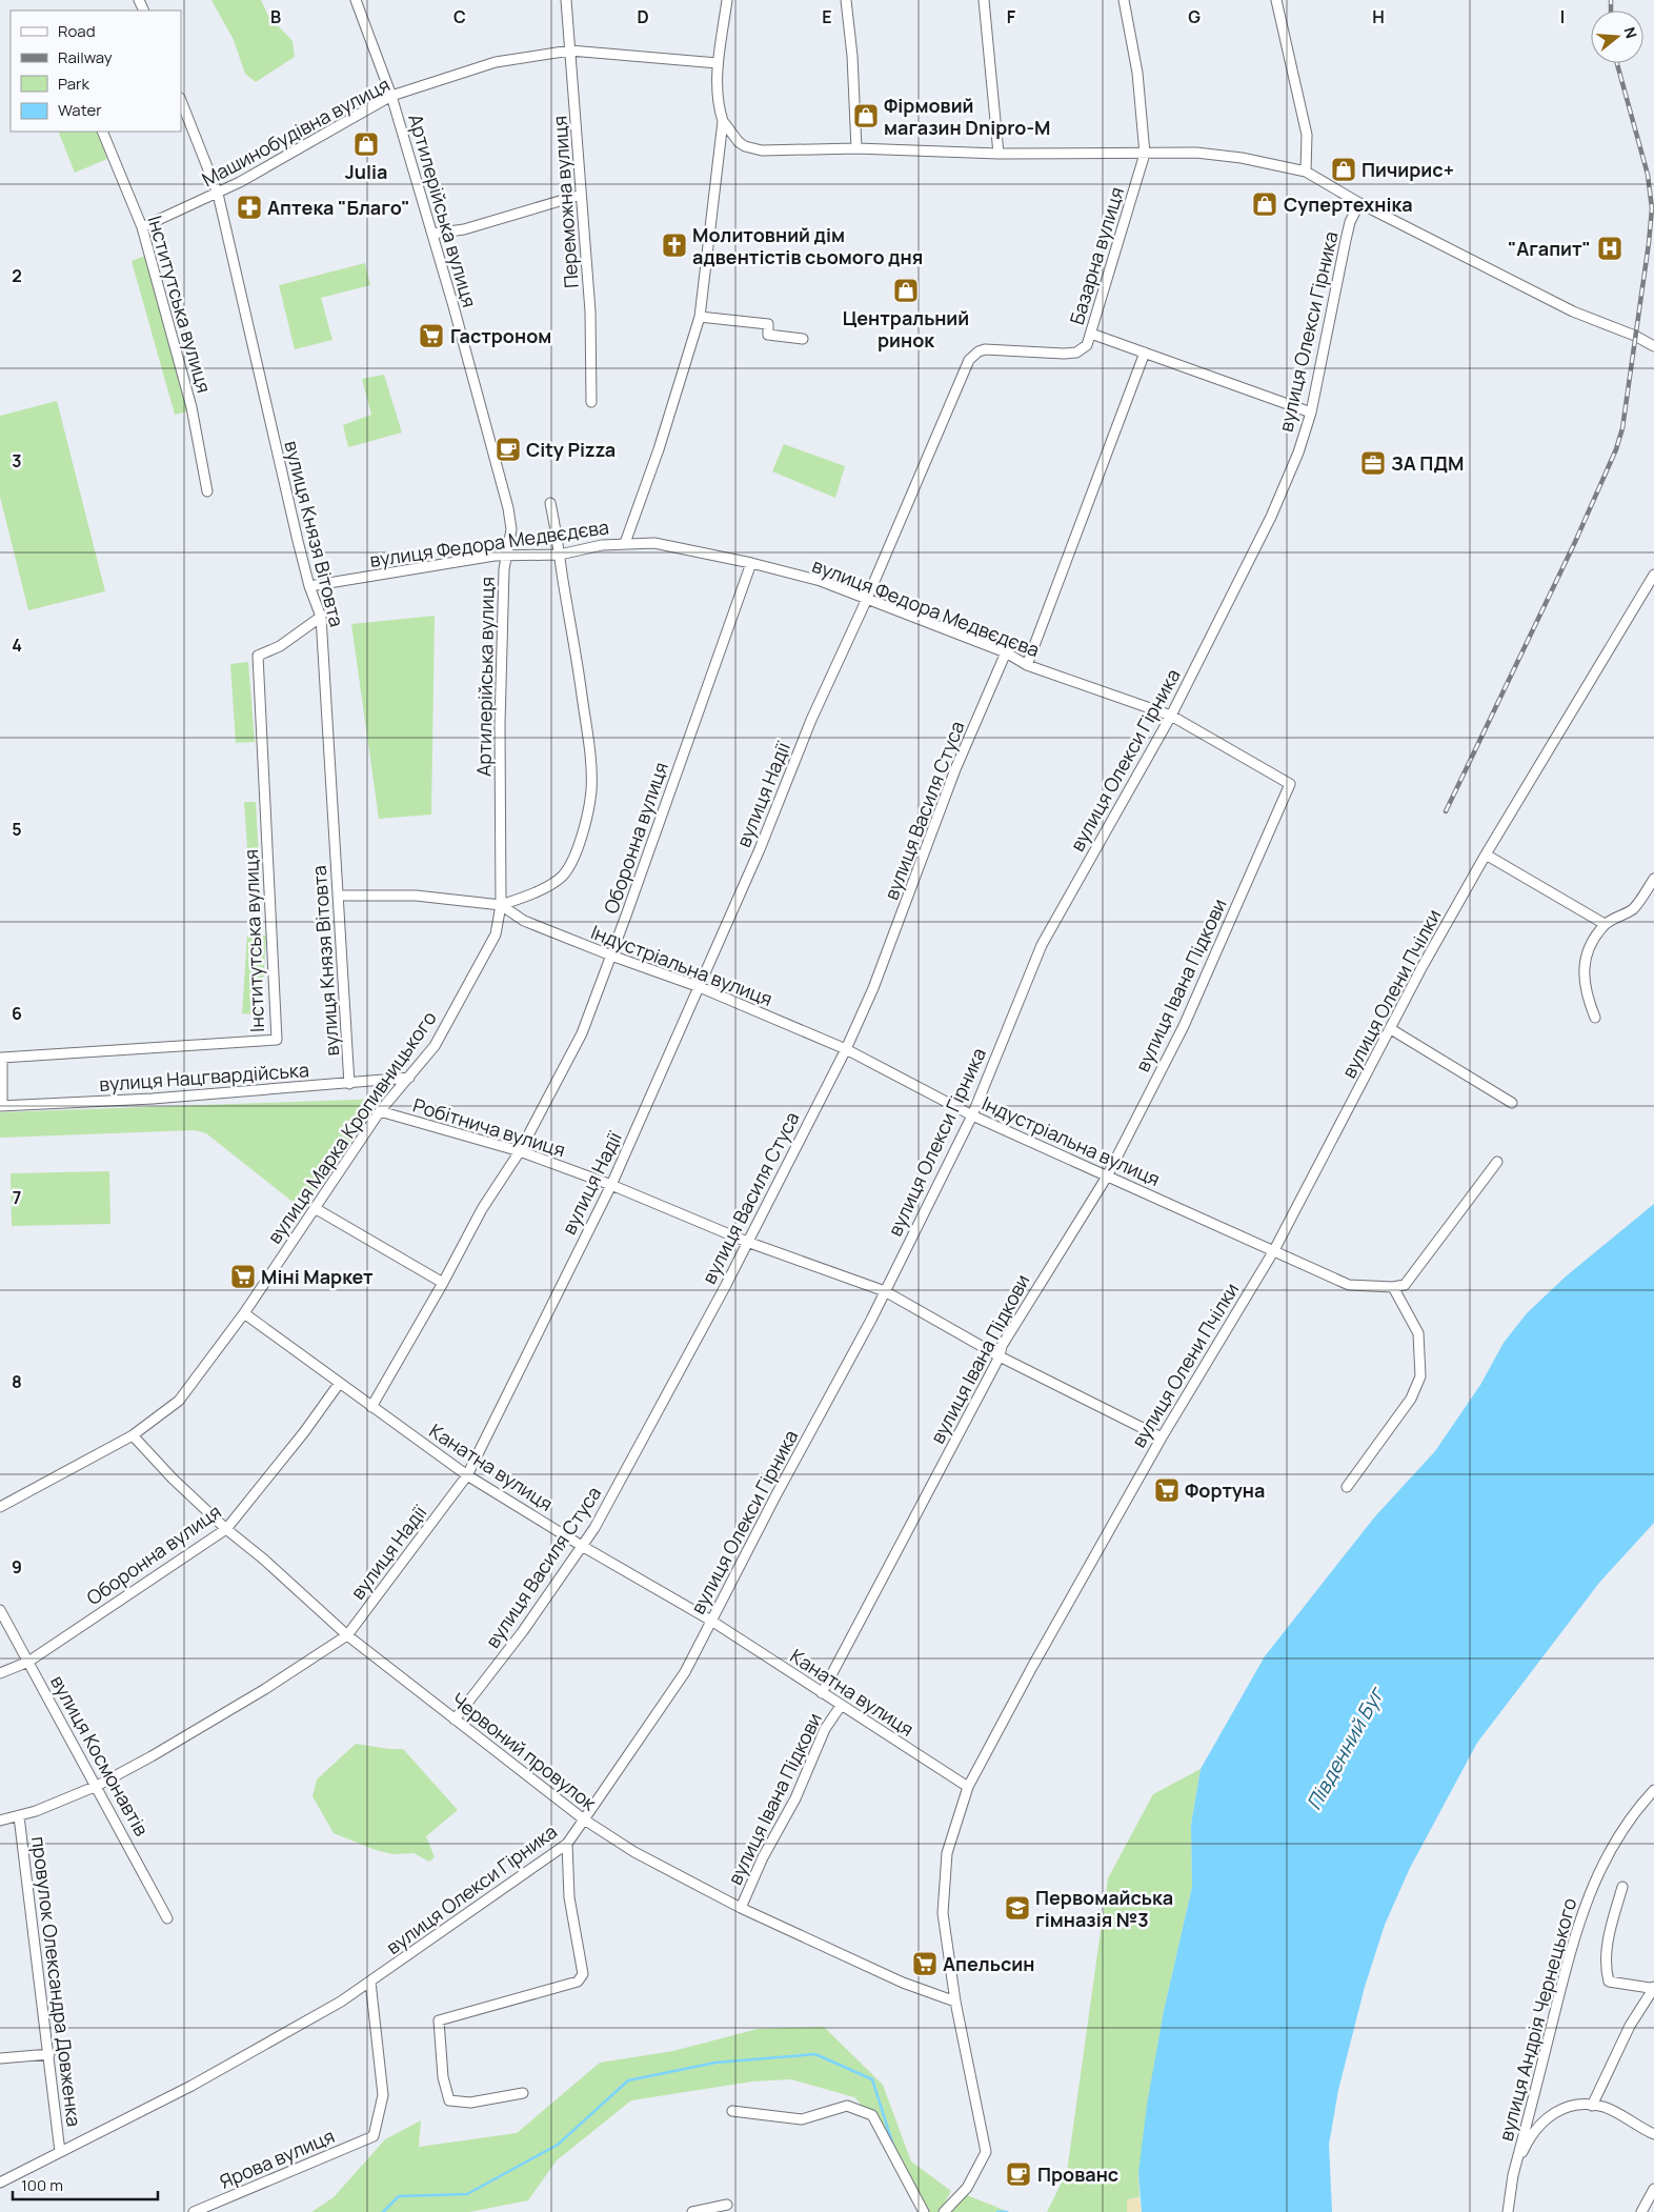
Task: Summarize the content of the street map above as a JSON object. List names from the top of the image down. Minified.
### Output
{"streets":{"street":["Машинобудівна вулиця","Переможна вулиця","Артилерійська вулиця","Базарна вулиця","Інститутська вулиця","вулиця Олекси Гірника","вулиця Князя Вітовта","вулиця Федора Медвєдєва","вулиця Надії","вулиця Василя Стуса","Оборонна вулиця","Індустріальна вулиця","вулиця Івана Підкови","вулиця Олени Пчілки","вулиця Нацгвардійська","вулиця Марка Кропивницького","Робітнича вулиця","Канатна вулиця","Червоний провулок","вулиця Космонавтів","провулок Олександра Довженка","вулиця Андрія Чернецького","Ярова вулиця"]},"crossings":[["Машинобудівна вулиця","Переможна вулиця"],["Машинобудівна вулиця","Артилерійська вулиця"],["Машинобудівна вулиця","Інститутська вулиця"],["Машинобудівна вулиця","вулиця Князя Вітовта"],["Артилерійська вулиця","вулиця Федора Медвєдєва"],["Артилерійська вулиця","Індустріальна вулиця"],["Артилерійська вулиця","вулиця Марка Кропивницького"],["Базарна вулиця","вулиця Надії"],["Інститутська вулиця","вулиця Князя Вітовта"],["Інститутська вулиця","вулиця Нацгвардійська"],["вулиця Олекси Гірника","вулиця Федора Медвєдєва"],["вулиця Олекси Гірника","Індустріальна вулиця"],["вулиця Олекси Гірника","Робітнича вулиця"],["вулиця Олекси Гірника","Канатна вулиця"],["вулиця Олекси Гірника","Червоний провулок"],["вулиця Олекси Гірника","провулок Олександра Довженка"],["вулиця Олекси Гірника","Ярова вулиця"],["вулиця Князя Вітовта","вулиця Федора Медвєдєва"],["вулиця Князя Вітовта","вулиця Нацгвардійська"],["вулиця Федора Медвєдєва","вулиця Надії"],["вулиця Федора Медвєдєва","вулиця Василя Стуса"],["вулиця Федора Медвєдєва","Оборонна вулиця"],["вулиця Федора Медвєдєва","вулиця Івана Підкови"],["вулиця Надії","Індустріальна вулиця"],["вулиця Надії","Робітнича вулиця"],["вулиця Надії","Канатна вулиця"],["вулиця Надії","Червоний провулок"],["вулиця Надії","вулиця Космонавтів"],["вулиця Надії","провулок Олександра Довженка"],["вулиця Василя Стуса","Індустріальна вулиця"],["вулиця Василя Стуса","Робітнича вулиця"],["вулиця Василя Стуса","Канатна вулиця"],["вулиця Василя Стуса","Червоний провулок"],["Оборонна вулиця","Індустріальна вулиця"],["Оборонна вулиця","Робітнича вулиця"],["Оборонна вулиця","Канатна вулиця"],["Оборонна вулиця","Червоний провулок"],["Оборонна вулиця","вулиця Космонавтів"],["Індустріальна вулиця","вулиця Івана Підкови"],["Індустріальна вулиця","вулиця Олени Пчілки"],["Індустріальна вулиця","вулиця Марка Кропивницького"],["вулиця Івана Підкови","Робітнича вулиця"],["вулиця Івана Підкови","Канатна вулиця"],["вулиця Івана Підкови","Червоний провулок"],["вулиця Олени Пчілки","Робітнича вулиця"],["вулиця Олени Пчілки","Канатна вулиця"],["вулиця Олени Пчілки","Червоний провулок"],["вулиця Нацгвардійська","вулиця Марка Кропивницького"],["вулиця Марка Кропивницького","Робітнича вулиця"],["вулиця Марка Кропивницького","Канатна вулиця"],["вулиця Марка Кропивницького","Червоний провулок"]],"water":["Південний Буг"],"places":{"shop":["Фірмовий магазин Dnipro-M","Julia","Пичирис+","Супертехніка","Центральний ринок"],"pharmacy":["Аптека \"Благо\""],"church":["Молитовний дім адвентістів сьомого дня"],"hospital":["\"Агапит\""],"supermarket":["Гастроном","Міні Маркет","Фортуна","Апельсин"],"cafe":["City Pizza","Прованс"],"office":["ЗА ПДМ"],"school or university":["Первомайська гімназія №3"]},"legend":["Road","Railway","Park","Water"],"scale_bar":"100 m","north":"right","grid":{"columns":["B","C","D","E","F","G","H","I"],"rows":["2","3","4","5","6","7","8","9"]}}
